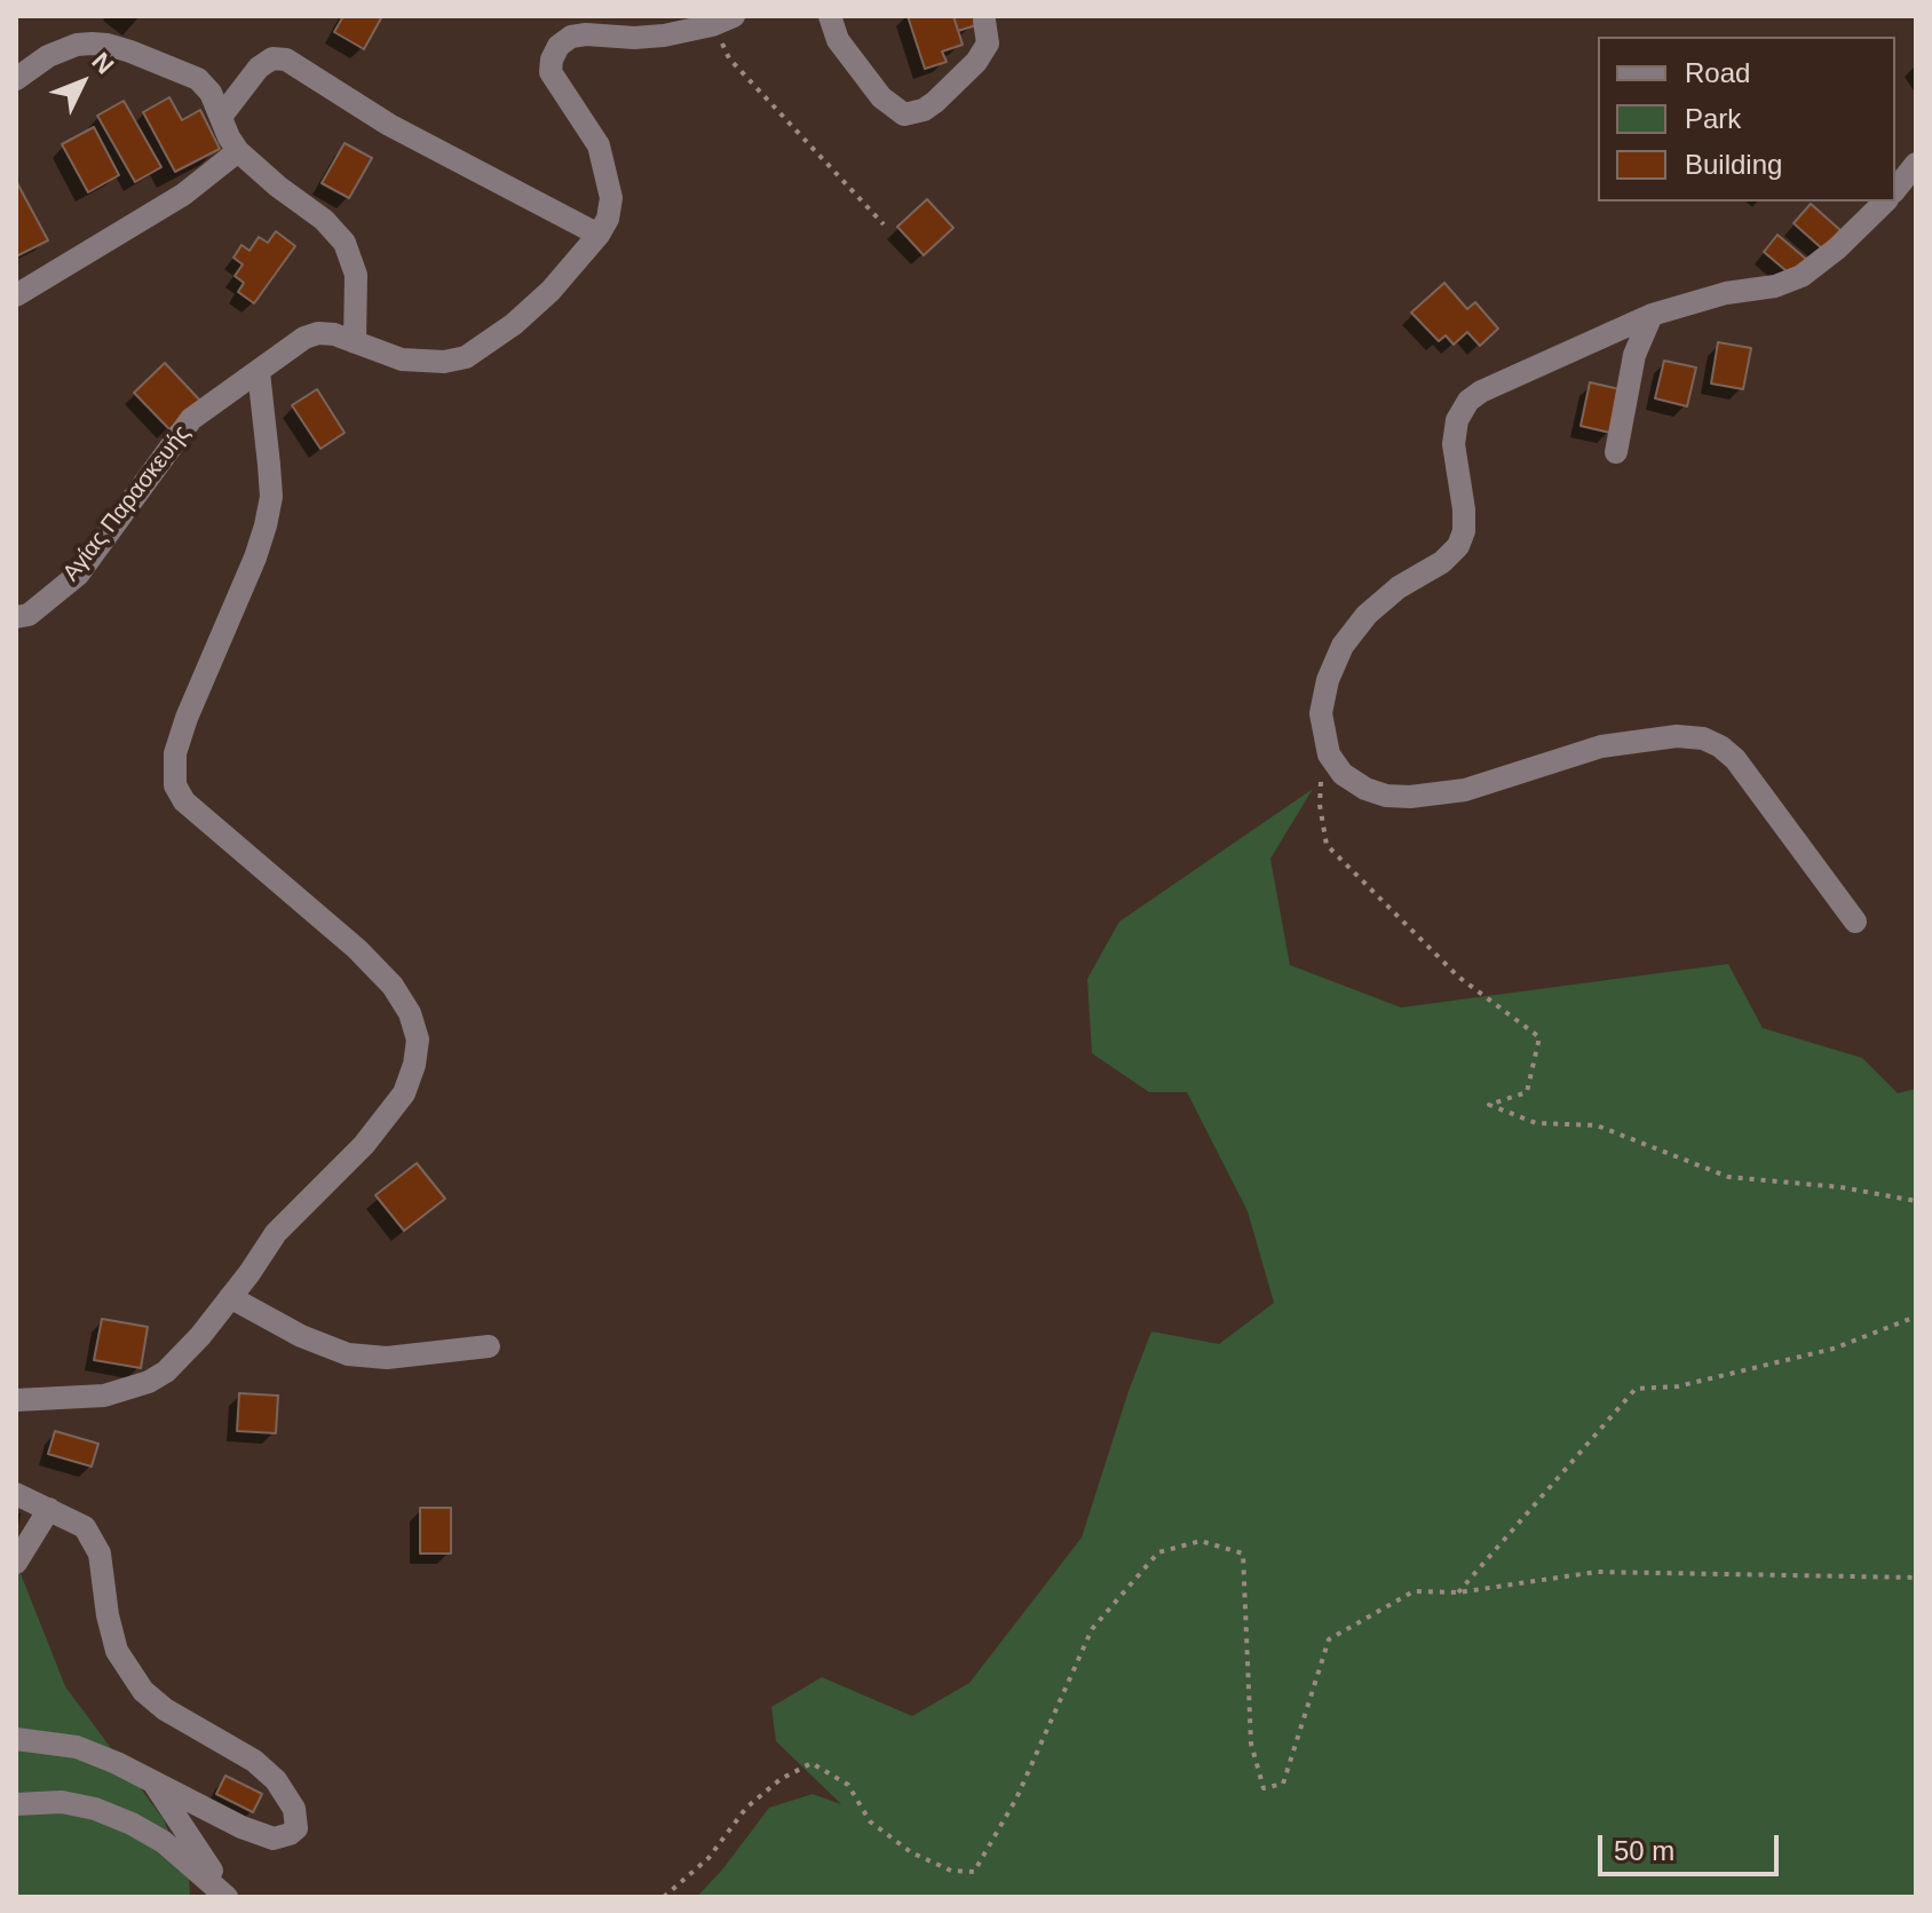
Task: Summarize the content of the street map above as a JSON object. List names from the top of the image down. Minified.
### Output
{"streets":{"street":["Αγίας Παρασκευής"]},"legend":["Road","Park","Building"],"scale_bar":"50 m","north":"top right"}
